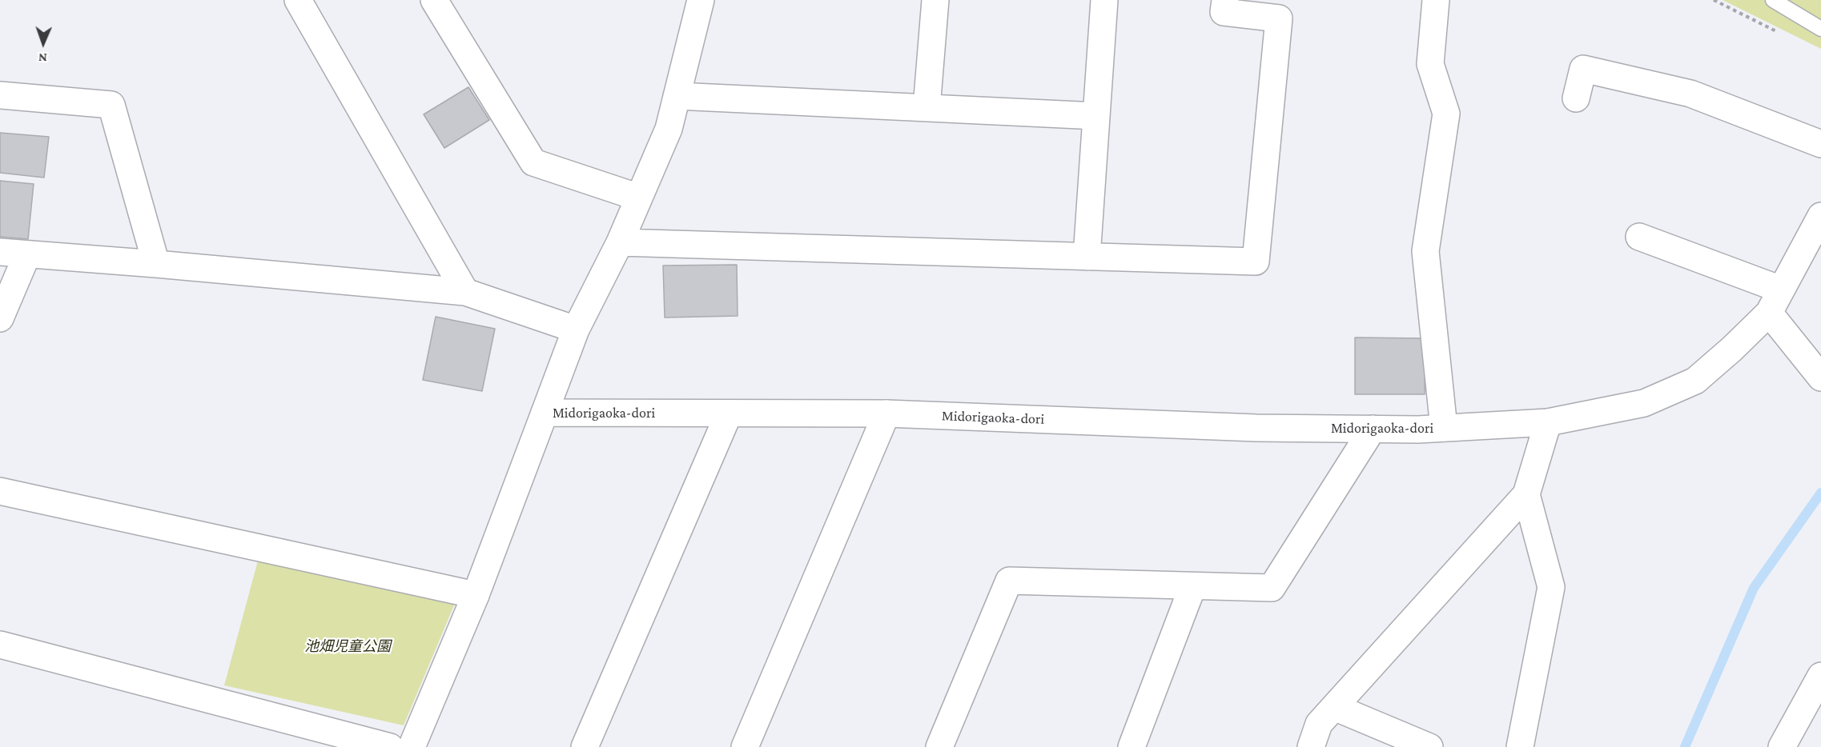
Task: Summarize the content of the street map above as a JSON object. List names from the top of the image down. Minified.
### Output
{"streets":{"street":["Midorigaoka-dori"]},"parks":["池畑児童公園"],"north":"bottom"}
